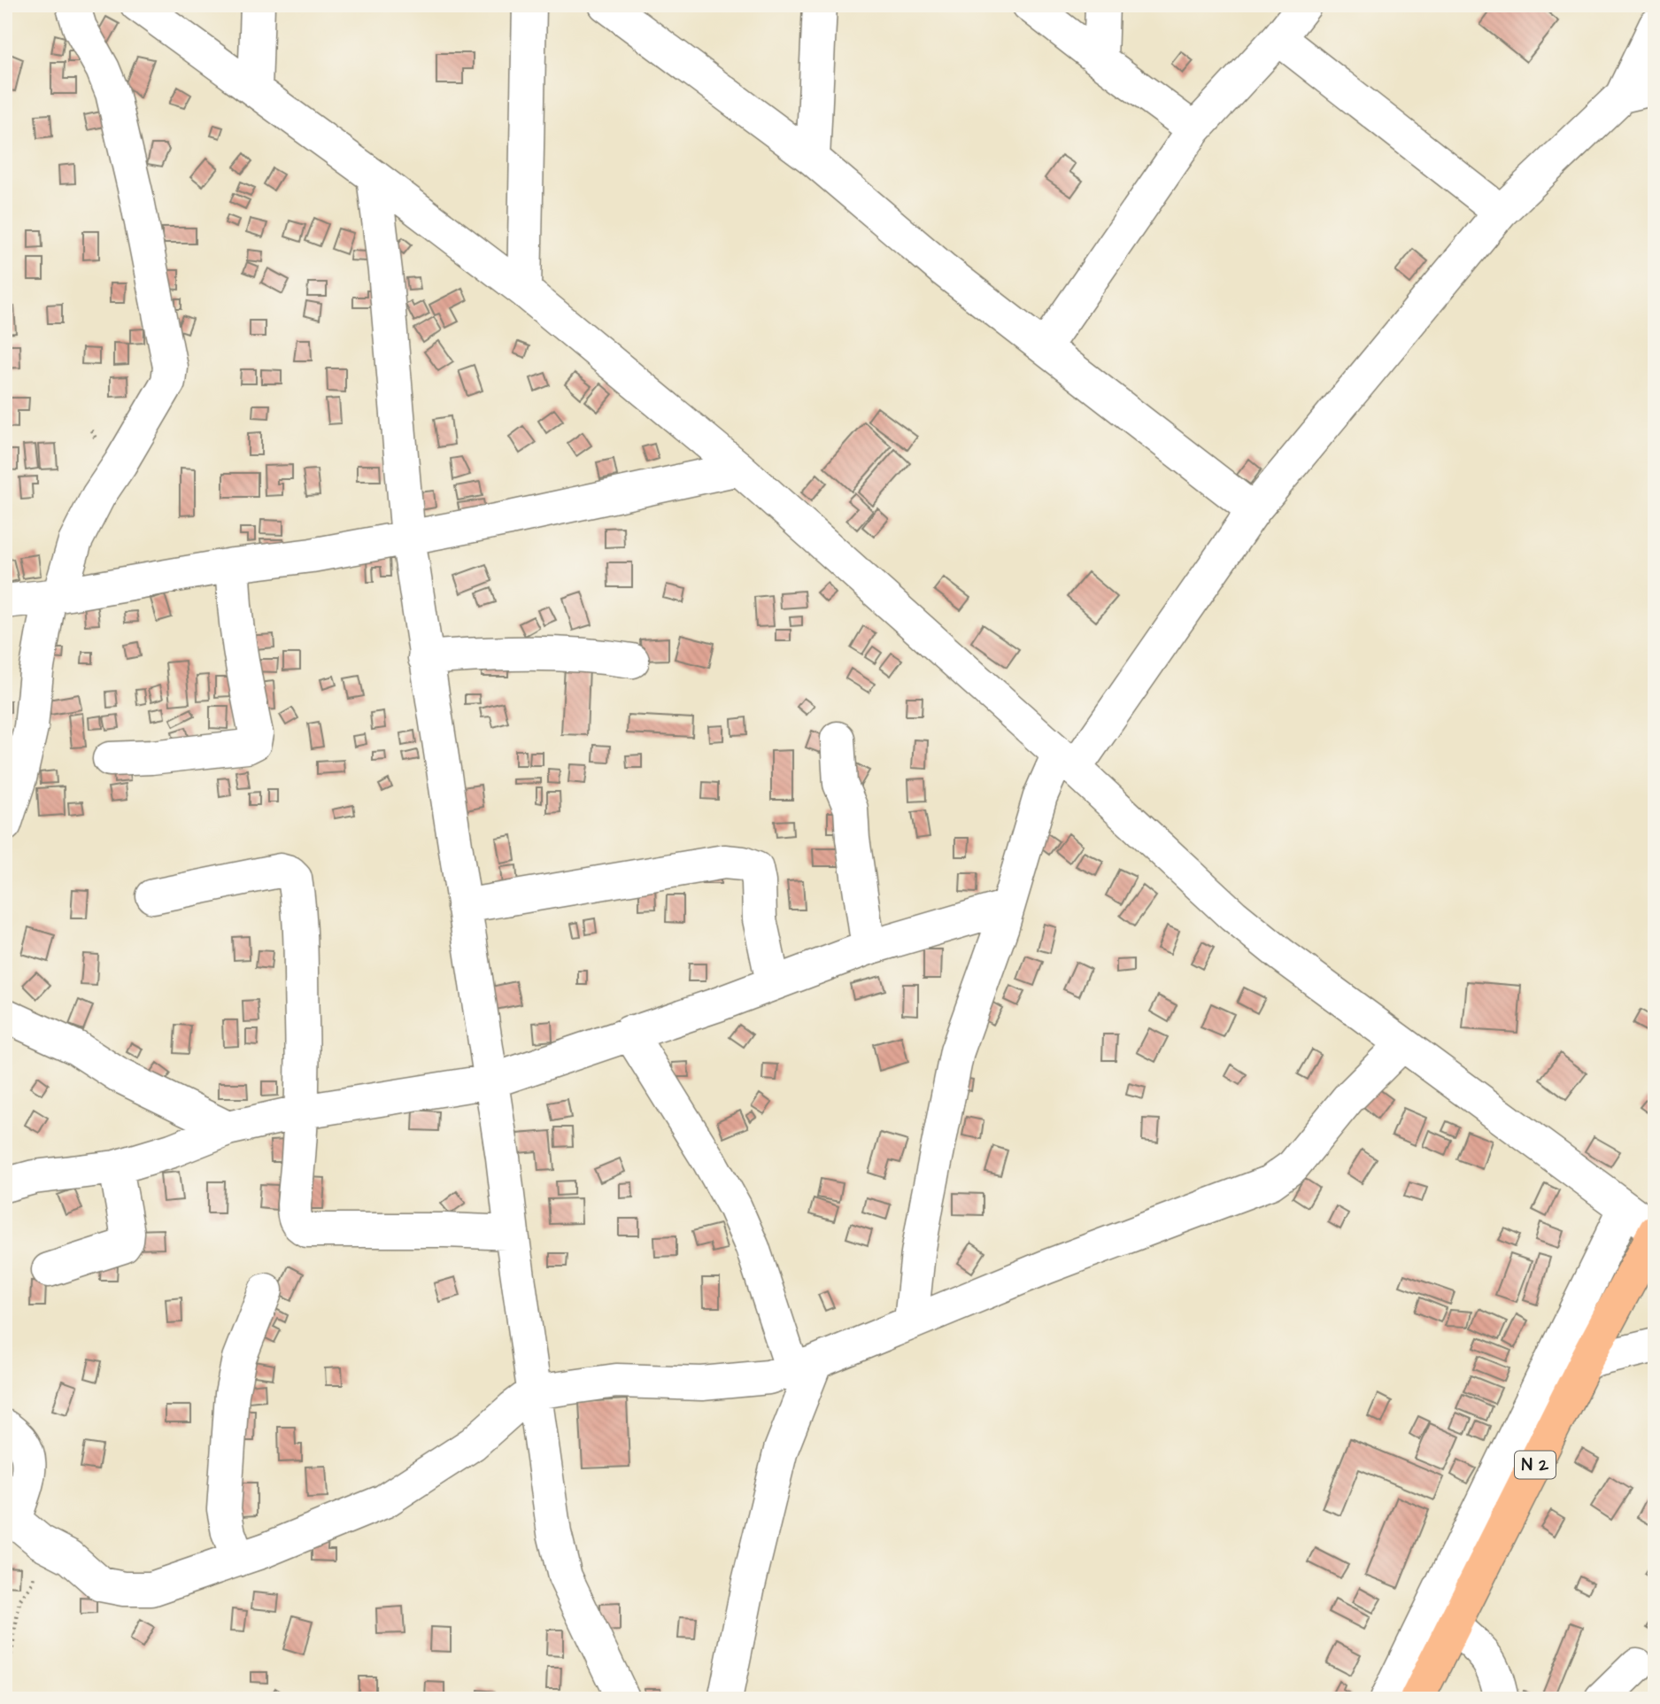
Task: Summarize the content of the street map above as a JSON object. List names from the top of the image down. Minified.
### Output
{"streets":{"main road":["N 2"]}}
